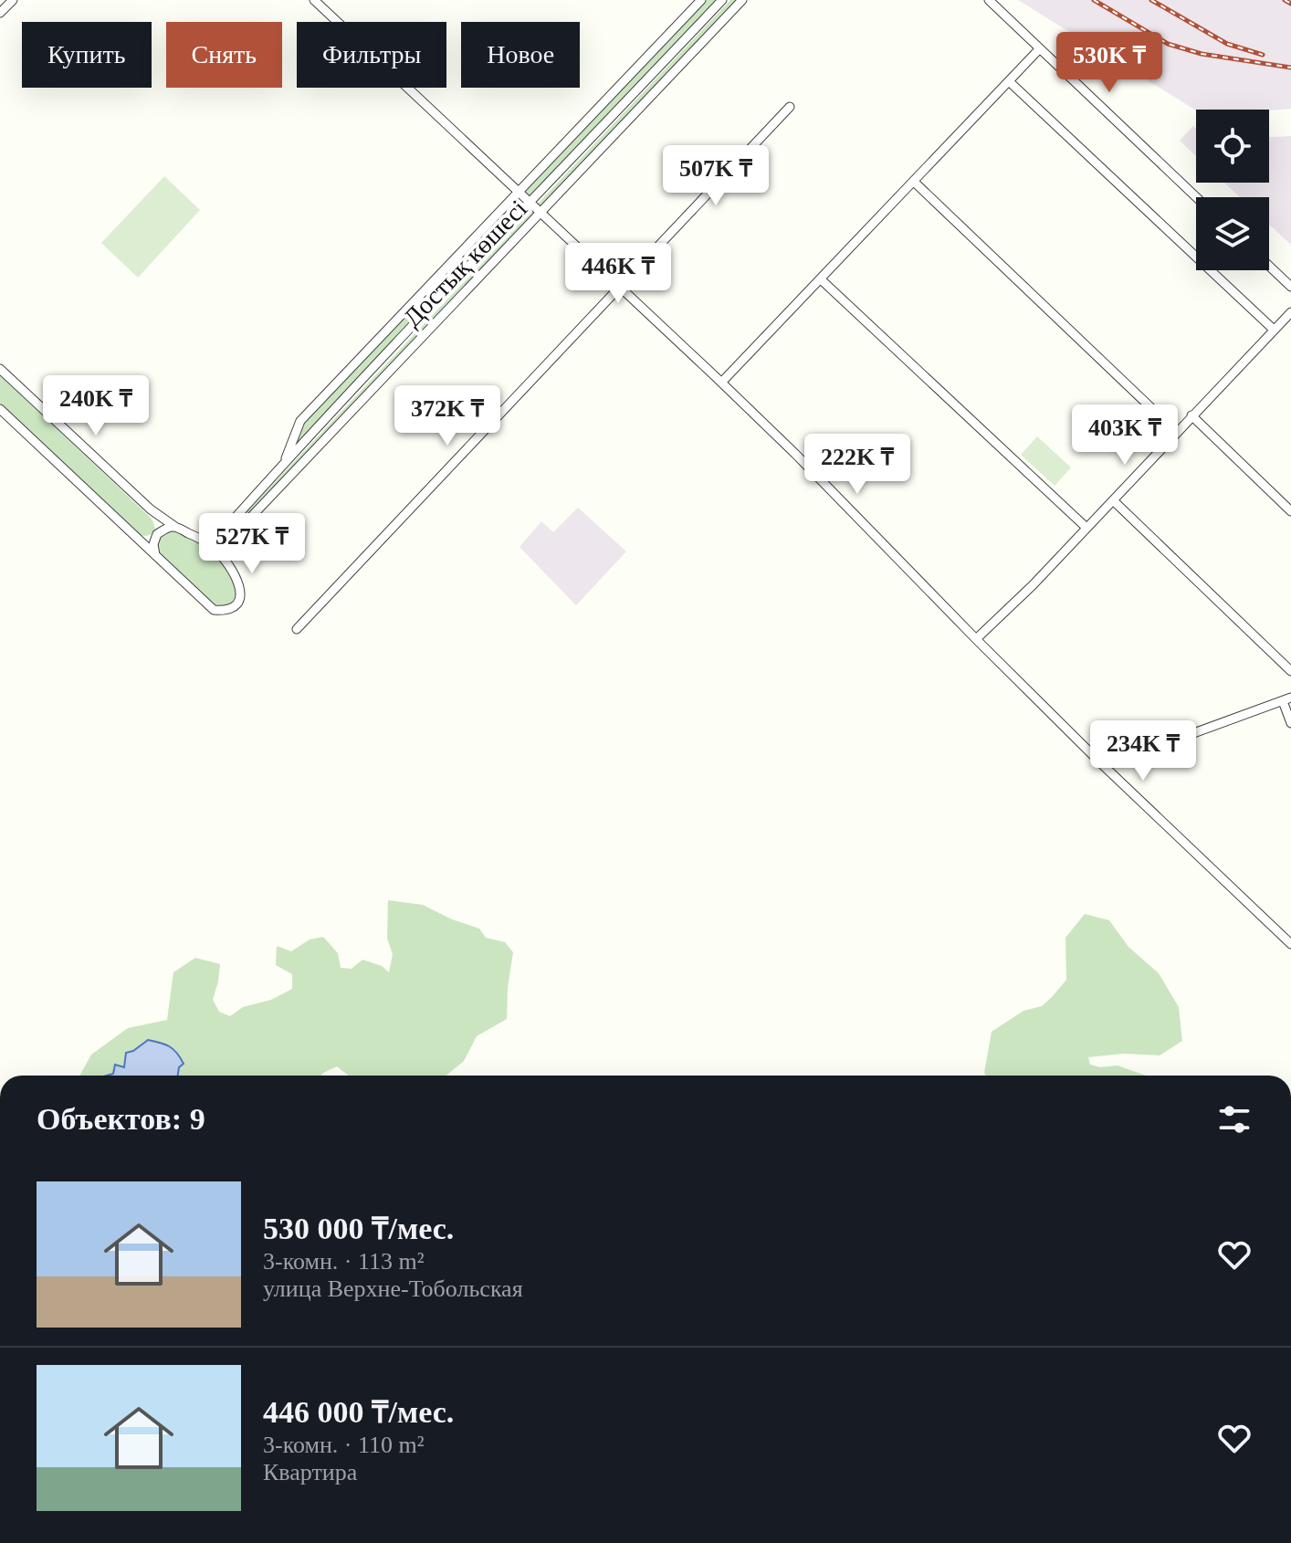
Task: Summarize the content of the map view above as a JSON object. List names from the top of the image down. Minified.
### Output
{"streets":{"street":["Достық көшесі"]},"page":{"chip":["Купить","Снять","Фильтры","Новое"],"price":["530K ₸","507K ₸","446K ₸","240K ₸","372K ₸","403K ₸","222K ₸","527K ₸","234K ₸"],"heading":"Объектов: 9","list":[{"name":"530 000 ₸/мес.","note":"3-комн. · 113 m² · улица Верхне-Тобольская"},{"name":"446 000 ₸/мес.","note":"3-комн. · 110 m² · Квартира"}]}}
